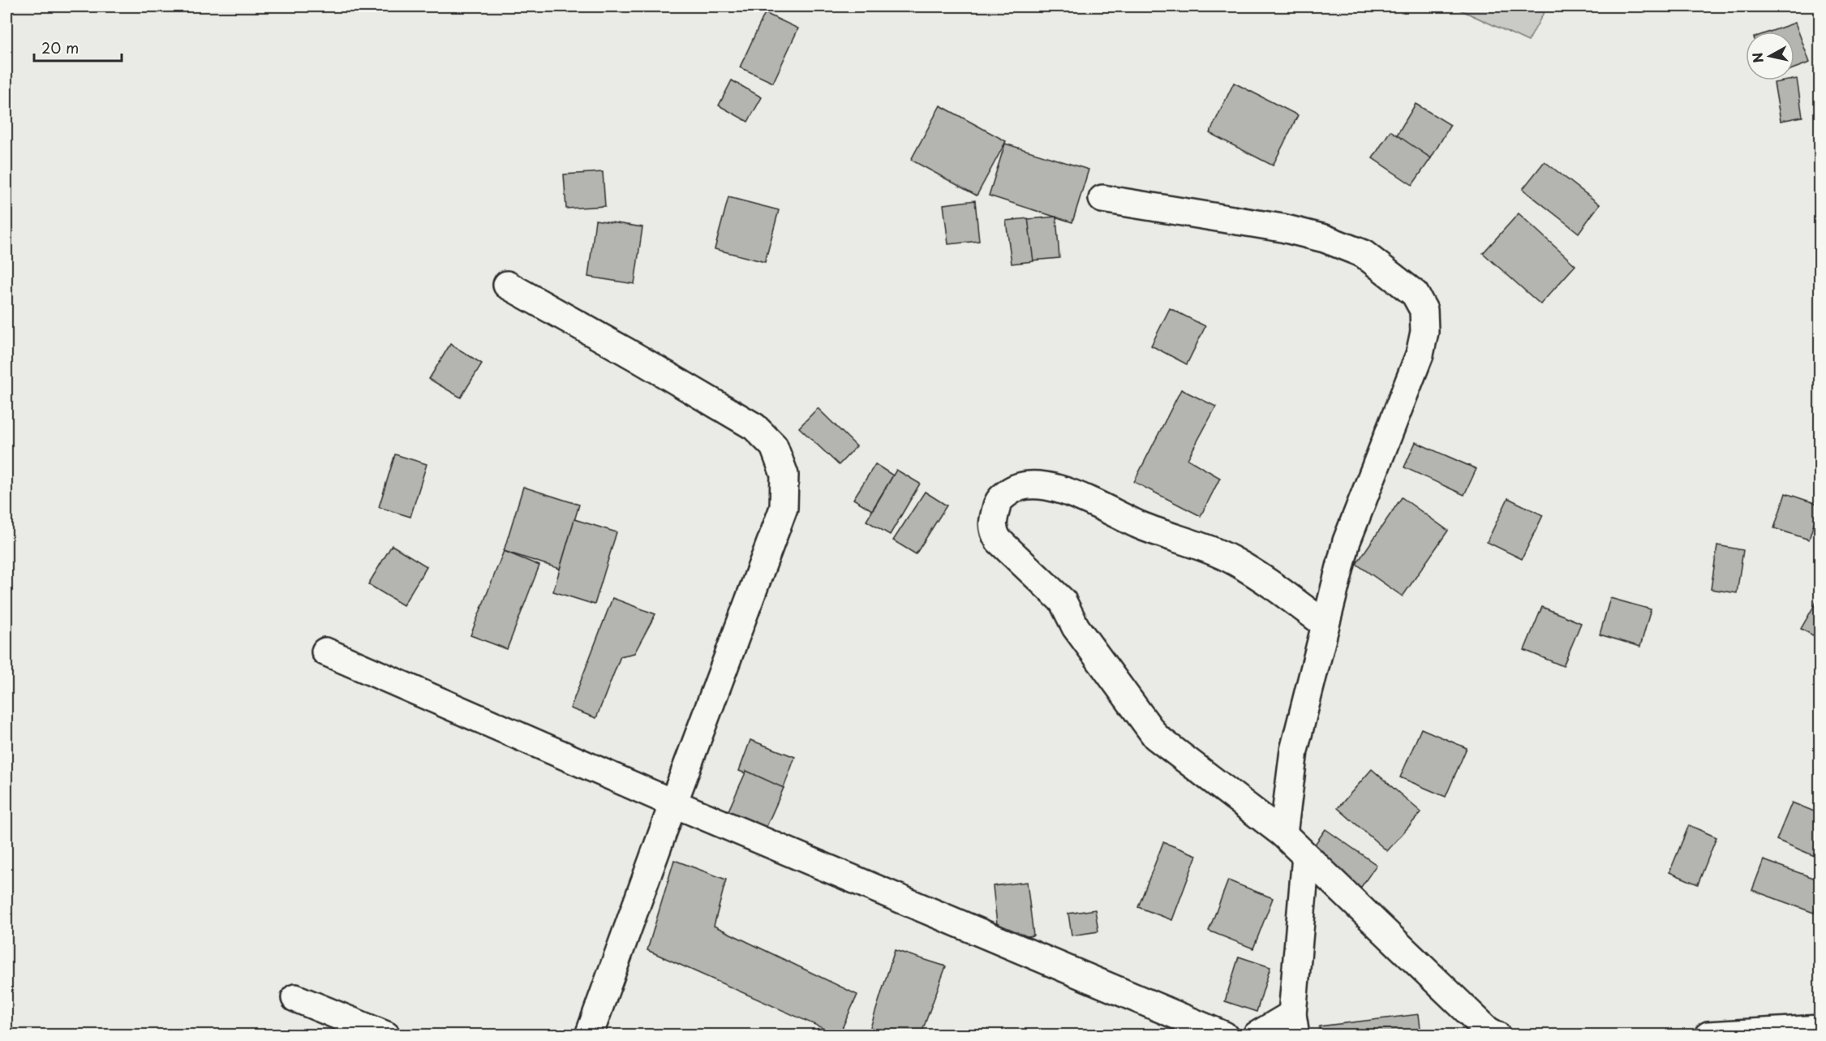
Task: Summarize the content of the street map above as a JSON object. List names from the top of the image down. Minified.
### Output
{"scale_bar":"20 m","north":"left"}
